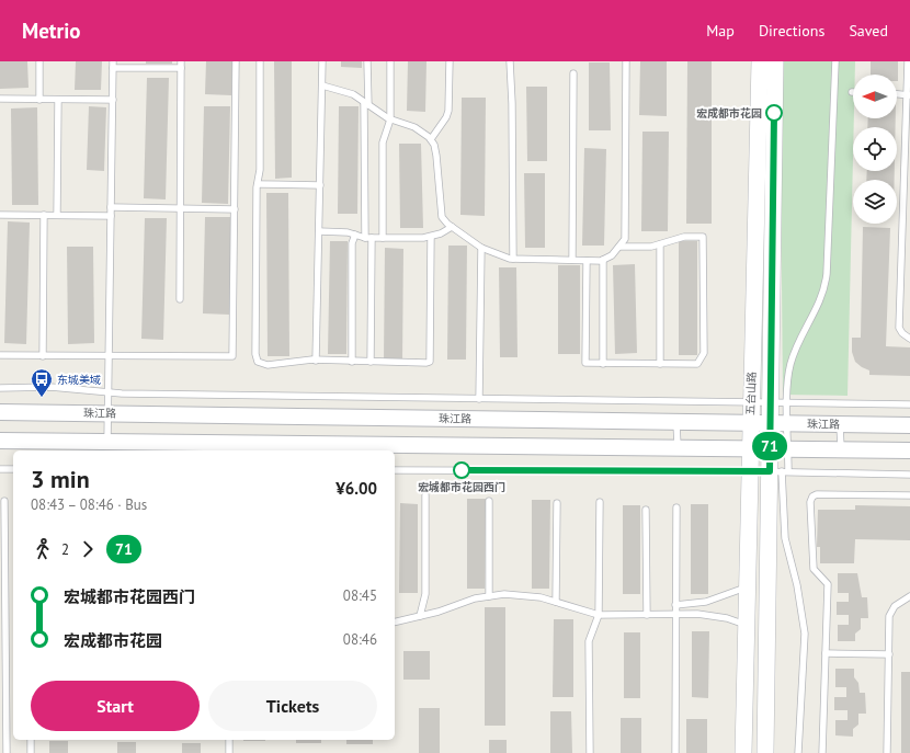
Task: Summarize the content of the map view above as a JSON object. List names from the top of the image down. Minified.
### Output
{"streets":{"main road":["五台山路"],"street":["珠江路"]},"crossings":[["五台山路","珠江路"]],"places":{"other":["宏成都市花园","宏城都市花园西门"],"bus stop":["东城美域"]},"lines":["bus line 71"],"north":"left","page":{"header":"Metrio","nav":["Map","Directions","Saved"],"on_map":"71","heading":["3 min","08:43 – 08:46 · Bus","¥6.00"],"legs":["2","71"],"list":[{"name":"宏城都市花园西门","value":"08:45"},{"name":"宏成都市花园","value":"08:46"}],"buttons":["Start","Tickets"]}}
